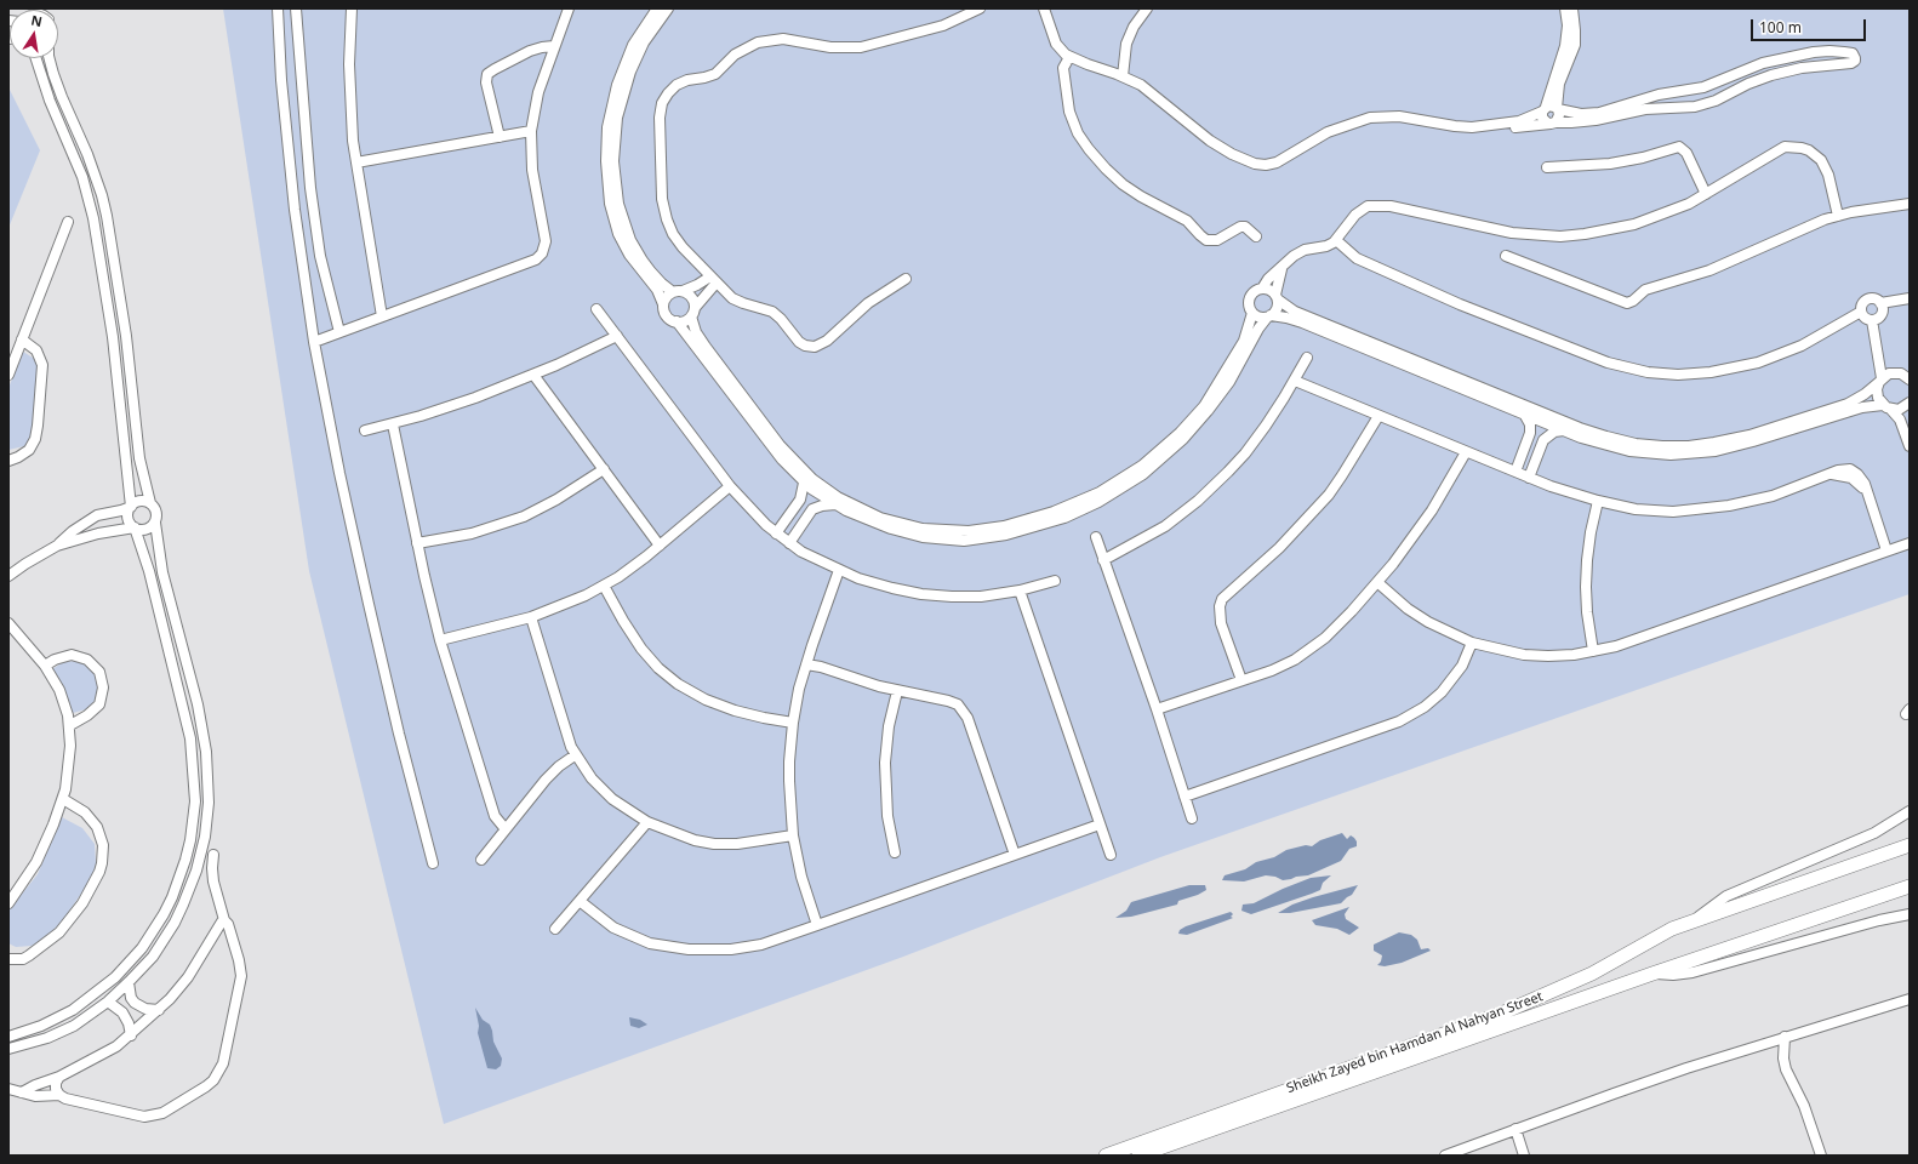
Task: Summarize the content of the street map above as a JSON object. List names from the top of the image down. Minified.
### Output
{"streets":{"highway":["Sheikh Zayed bin Hamdan Al Nahyan Street"]},"scale_bar":"100 m","north":"top"}
